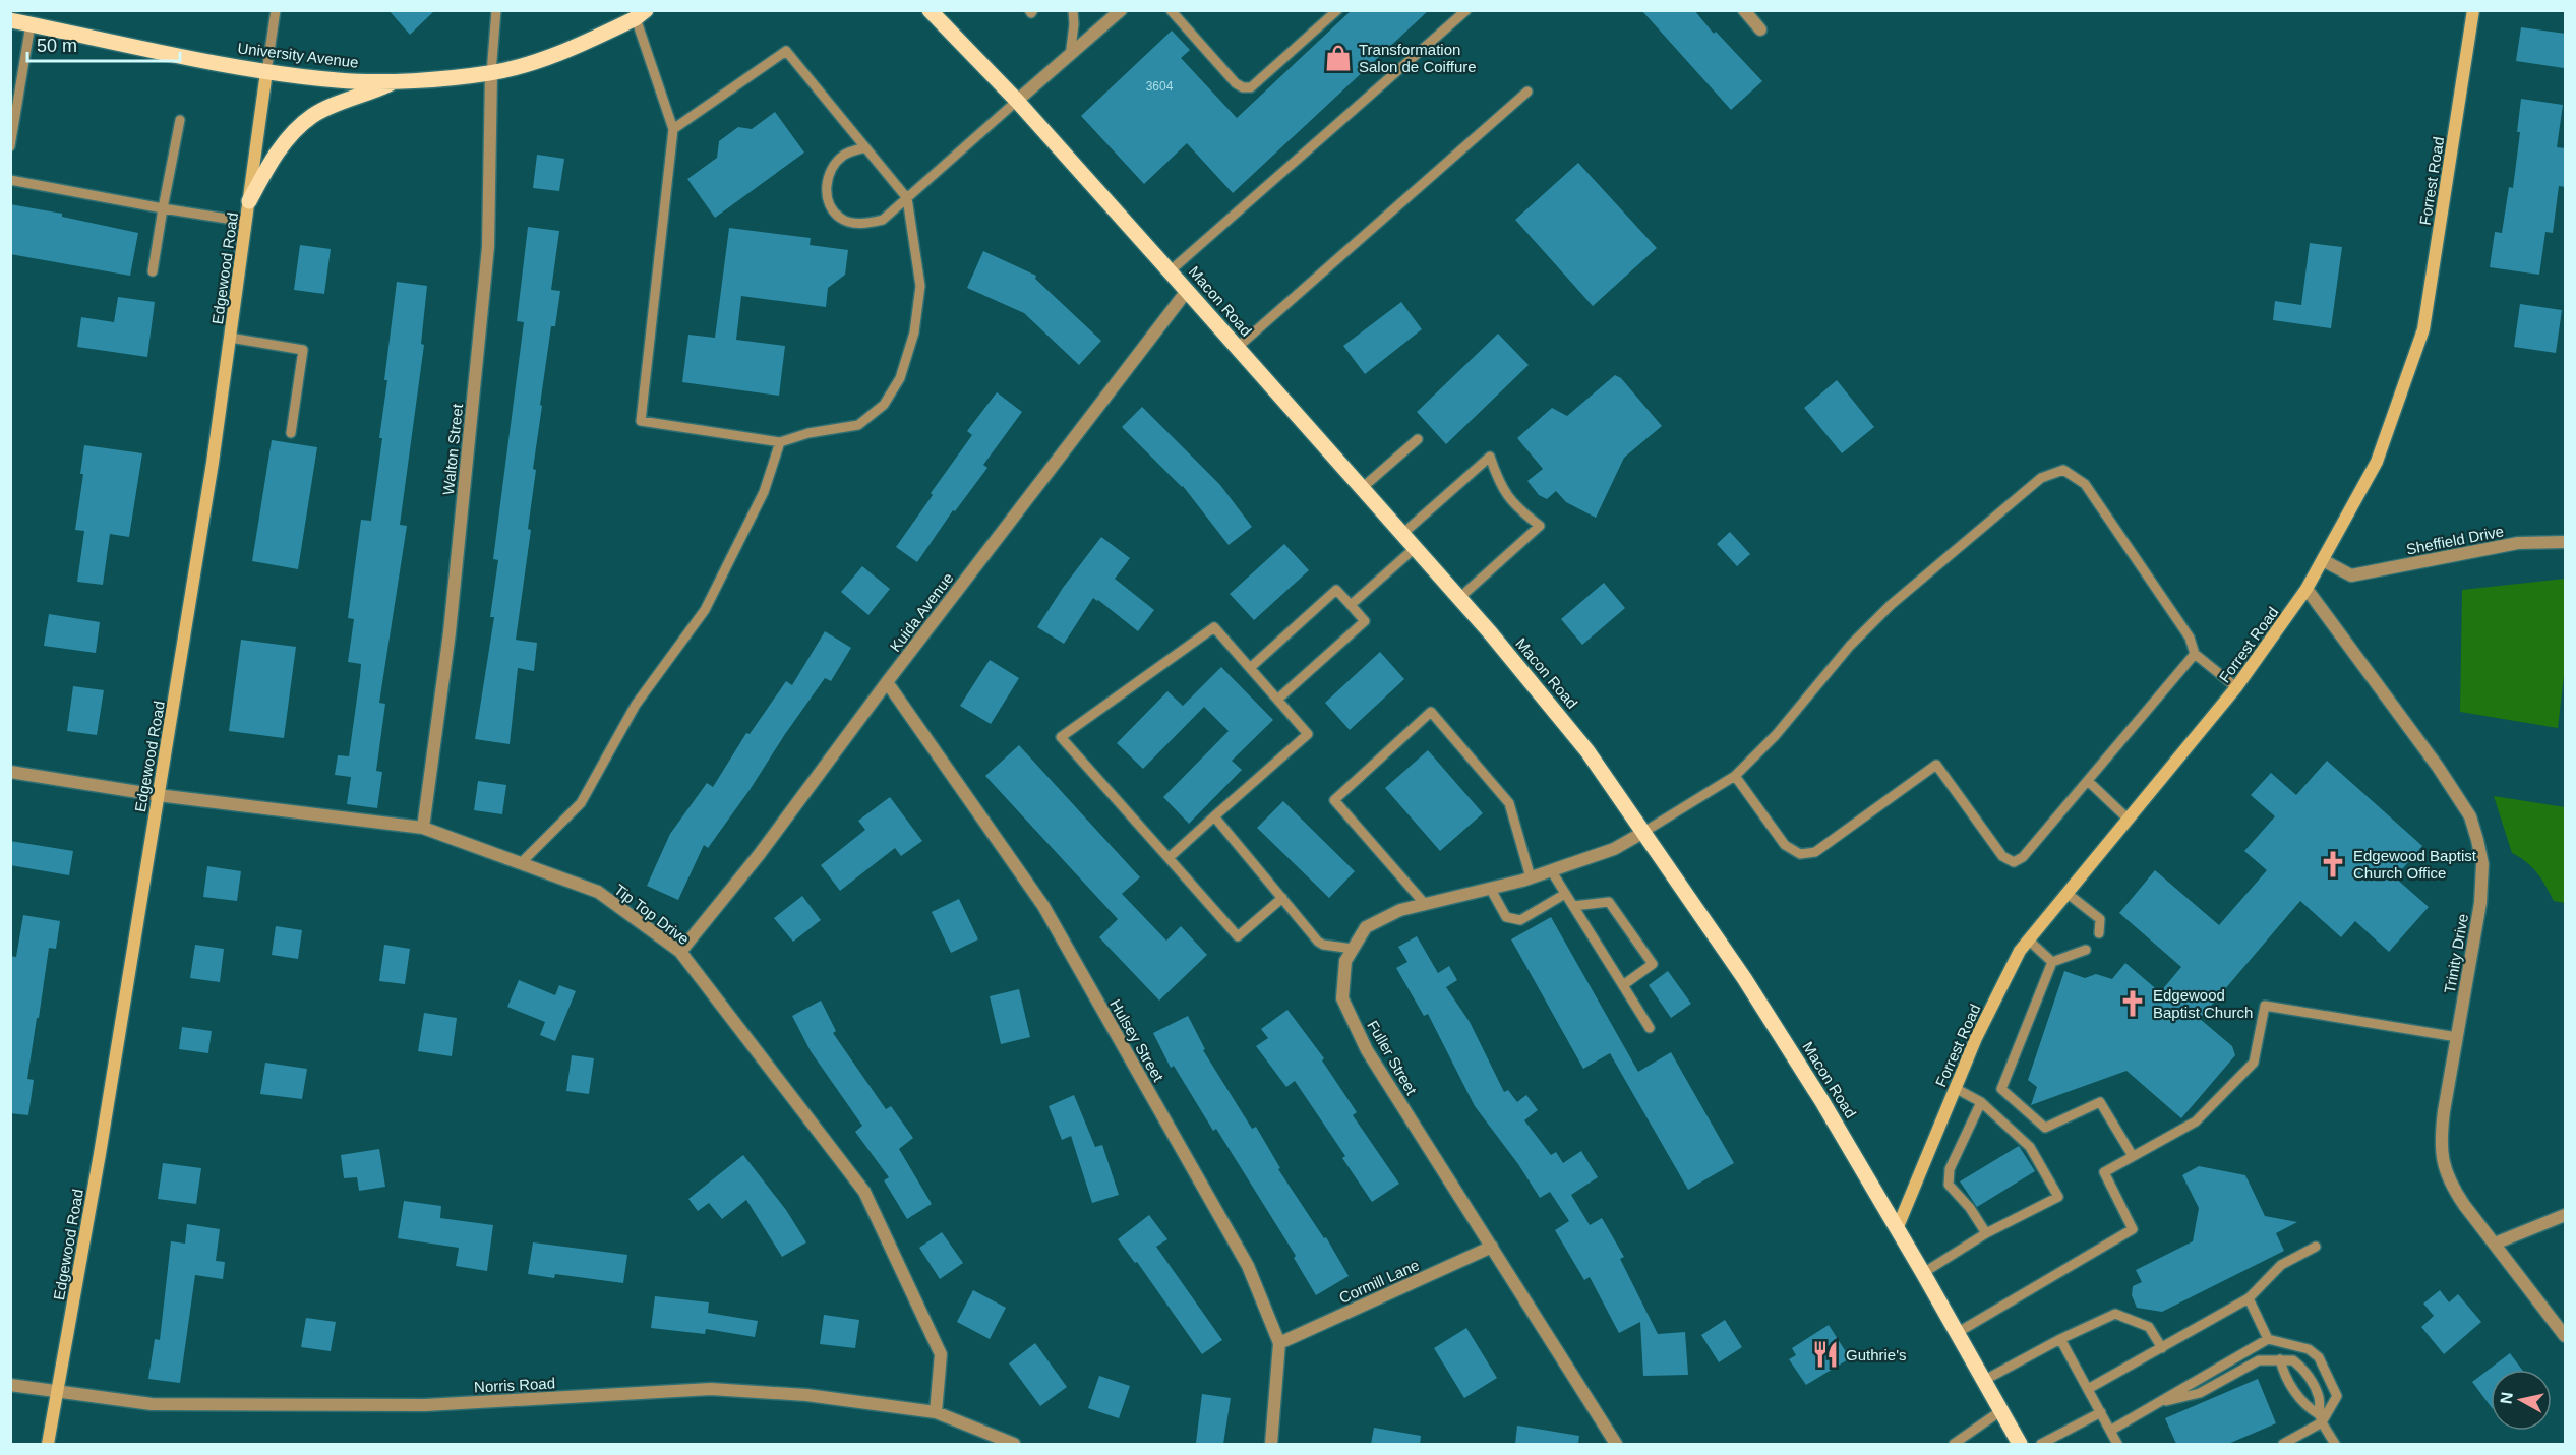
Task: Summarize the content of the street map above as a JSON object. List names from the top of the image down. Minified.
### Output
{"streets":{"main road":["University Avenue","Macon Road"],"street":["Forrest Road","Edgewood Road","Walton Street","Sheffield Drive","Kuida Avenue","Tip Top Drive","Trinity Drive","Hulsey Street","Fuller Street","Cormill Lane","Norris Road"]},"crossings":[["University Avenue","Edgewood Road"],["University Avenue","Walton Street"],["Forrest Road","Macon Road"],["Forrest Road","Sheffield Drive"],["Forrest Road","Trinity Drive"],["Edgewood Road","Tip Top Drive"],["Edgewood Road","Norris Road"],["Macon Road","Kuida Avenue"],["Macon Road","Fuller Street"],["Walton Street","Tip Top Drive"],["Kuida Avenue","Tip Top Drive"],["Kuida Avenue","Hulsey Street"],["Tip Top Drive","Norris Road"],["Hulsey Street","Cormill Lane"],["Fuller Street","Cormill Lane"]],"places":{"shop":["Transformation Salon de Coiffure"],"church":["Edgewood Baptist Church Office","Edgewood Baptist Church"],"restaurant":["Guthrie's"]},"house_numbers":["3604"],"scale_bar":"50 m","north":"left"}
